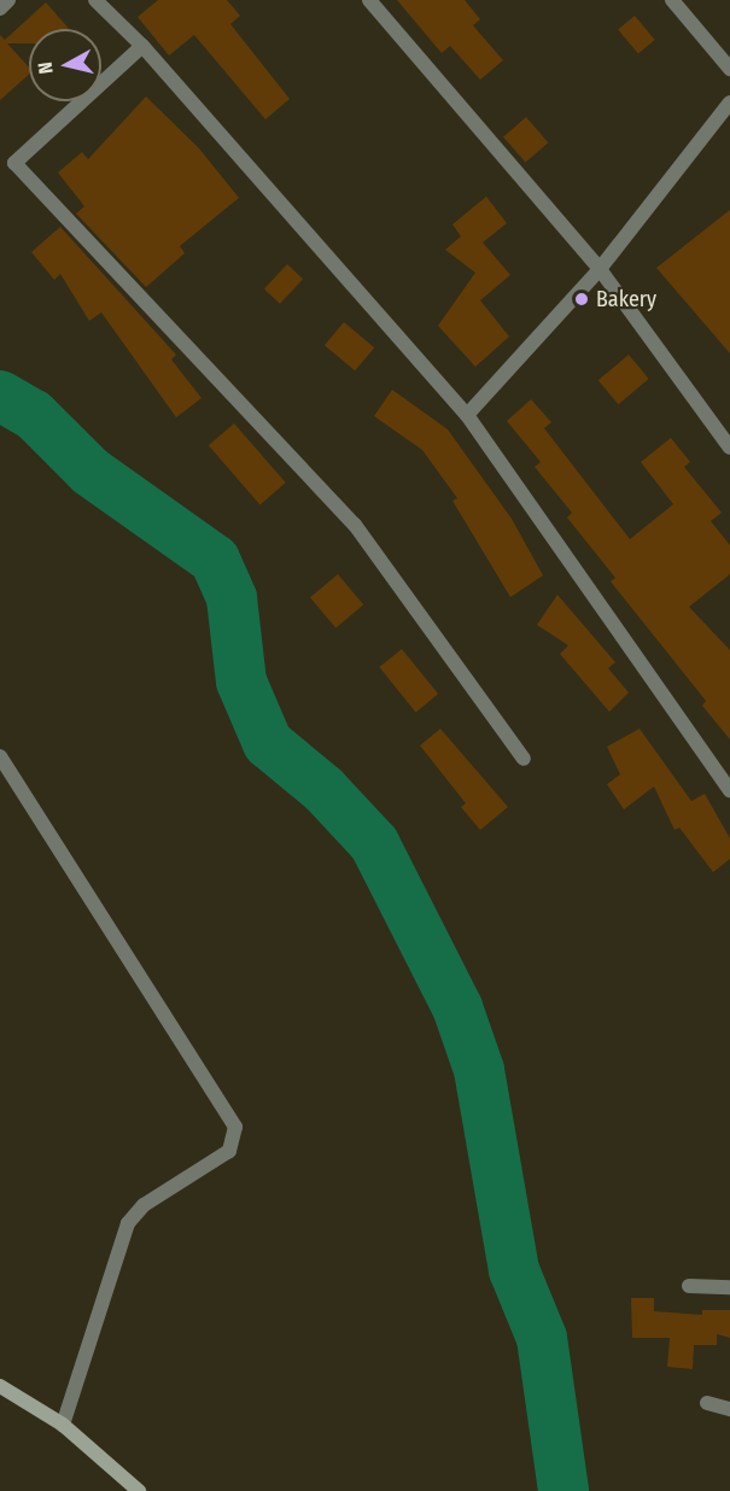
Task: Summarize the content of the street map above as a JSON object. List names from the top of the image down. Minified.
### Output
{"places":["Bakery"],"north":"left"}
